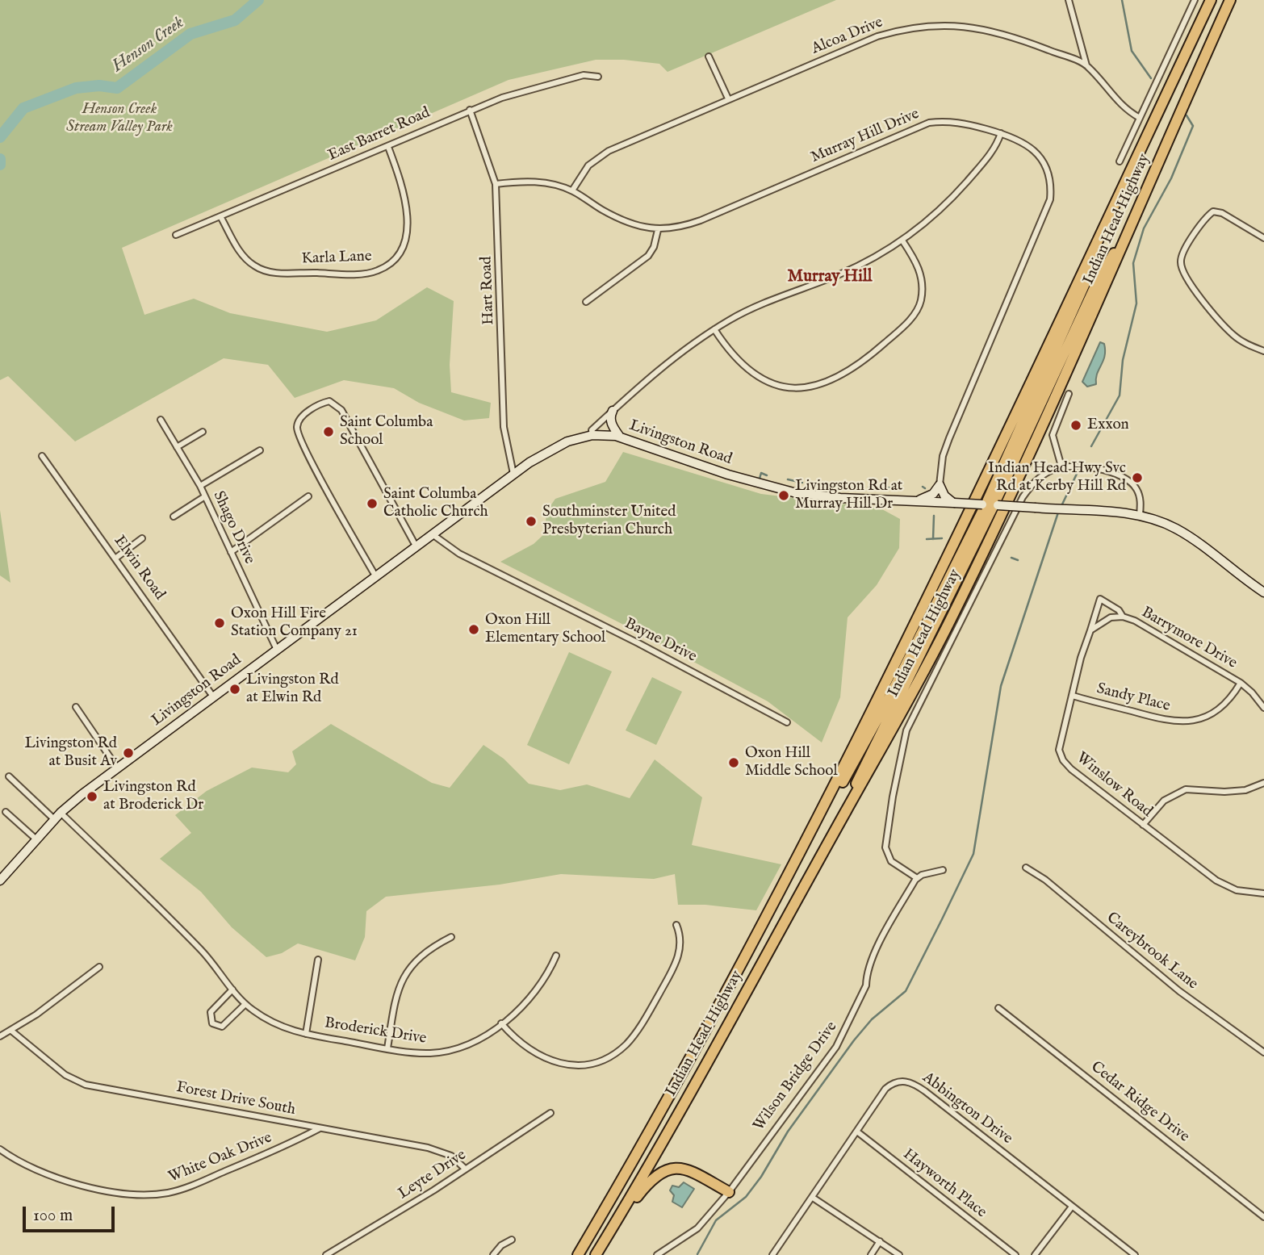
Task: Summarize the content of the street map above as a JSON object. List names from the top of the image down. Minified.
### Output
{"streets":{"highway":["Indian Head Highway"],"main road":["Livingston Road"],"street":["Alcoa Drive","East Barret Road","Murray Hill Drive","Karla Lane","Hart Road","Shago Drive","Elwin Road","Barrymore Drive","Bayne Drive","Sandy Place","Winslow Road","Careybrook Lane","Broderick Drive","Wilson Bridge Drive","Forest Drive South","Cedar Ridge Drive","Abbington Drive","White Oak Drive","Leyte Drive","Hayworth Place"]},"crossings":[["Alcoa Drive","Murray Hill Drive"],["East Barret Road","Karla Lane"],["East Barret Road","Hart Road"],["Murray Hill Drive","Hart Road"],["Hart Road","Livingston Road"],["Livingston Road","Shago Drive"],["Livingston Road","Elwin Road"],["Livingston Road","Bayne Drive"],["Livingston Road","Broderick Drive"],["Barrymore Drive","Sandy Place"],["Barrymore Drive","Winslow Road"],["Sandy Place","Winslow Road"],["Forest Drive South","White Oak Drive"],["Forest Drive South","Leyte Drive"],["Abbington Drive","Hayworth Place"]],"districts":["Murray Hill"],"water":["Henson Creek"],"parks":["Henson Creek Stream Valley Park"],"places":["Exxon","Saint Columba School","Indian Head Hwy Svc Rd at Kerby Hill Rd","Livingston Rd at Murray Hill Dr","Saint Columba Catholic Church","Southminster United Presbyterian Church","Oxon Hill Fire Station Company 21","Oxon Hill Elementary School","Livingston Rd at Elwin Rd","Livingston Rd at Busit Av","Oxon Hill Middle School","Livingston Rd at Broderick Dr"],"scale_bar":"100 m"}
